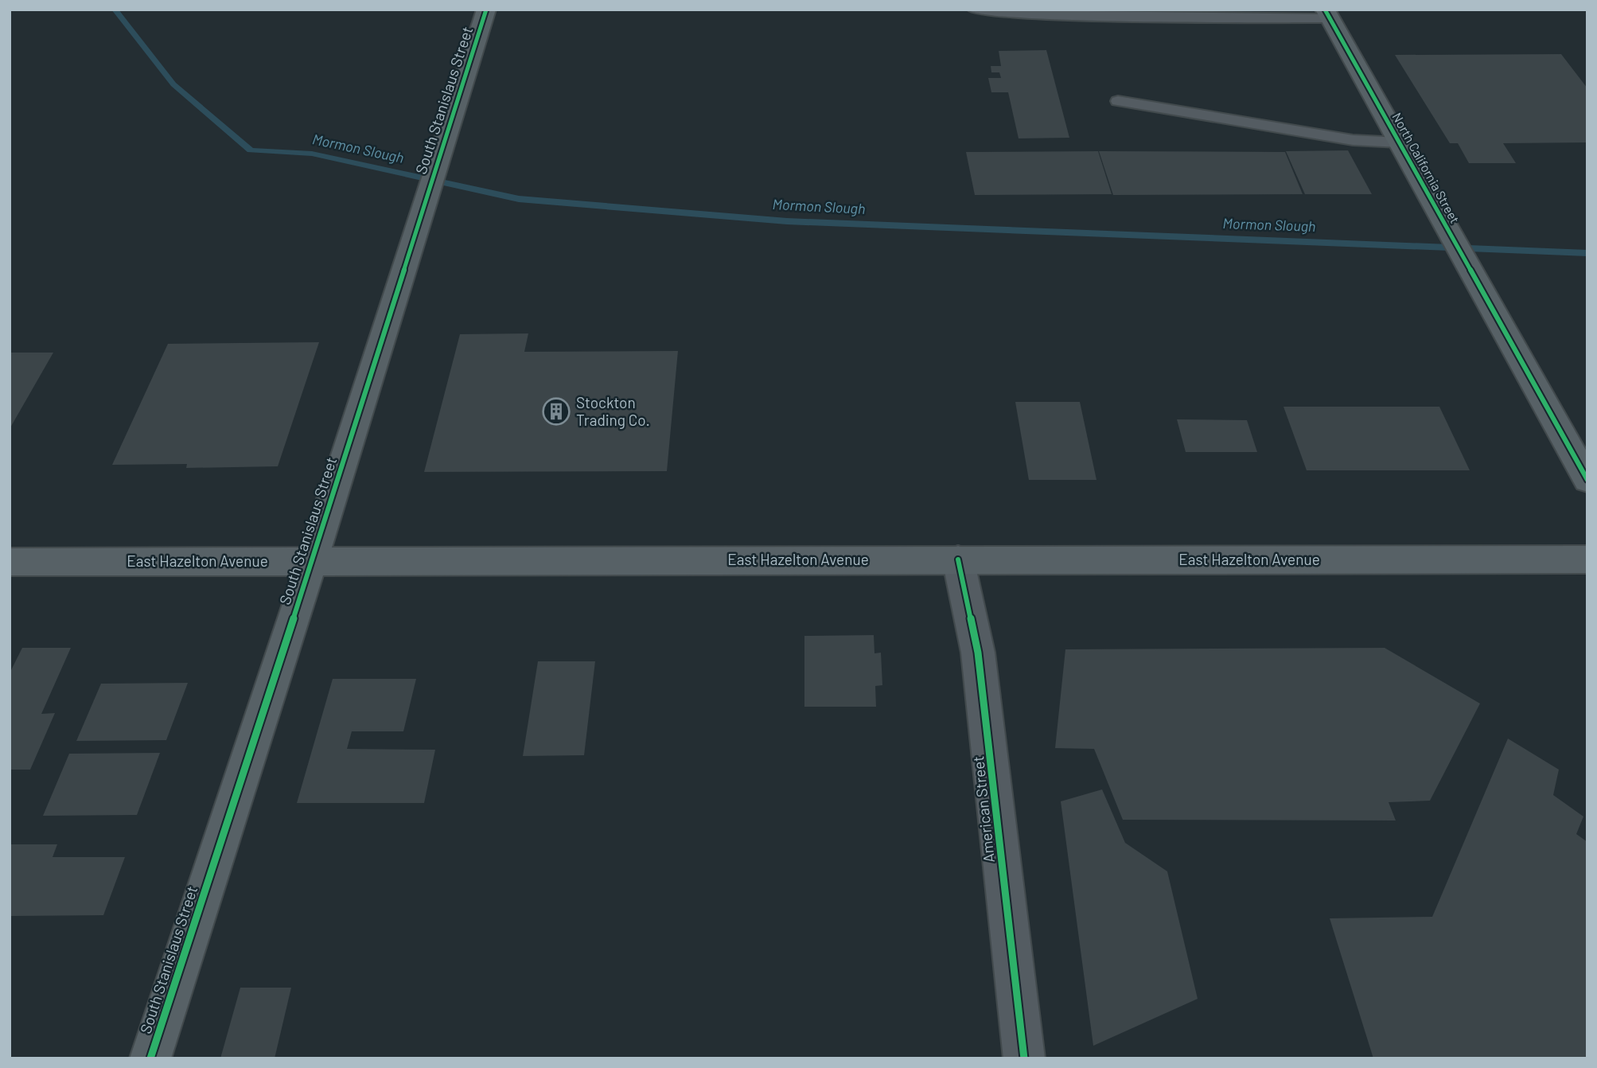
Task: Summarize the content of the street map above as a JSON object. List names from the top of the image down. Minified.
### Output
{"streets":{"street":["South Stanislaus Street","North California Street","East Hazelton Avenue","American Street"]},"crossings":[["South Stanislaus Street","East Hazelton Avenue"],["East Hazelton Avenue","American Street"]],"water":["Mormon Slough"],"places":{"building":["Stockton Trading Co."]}}
